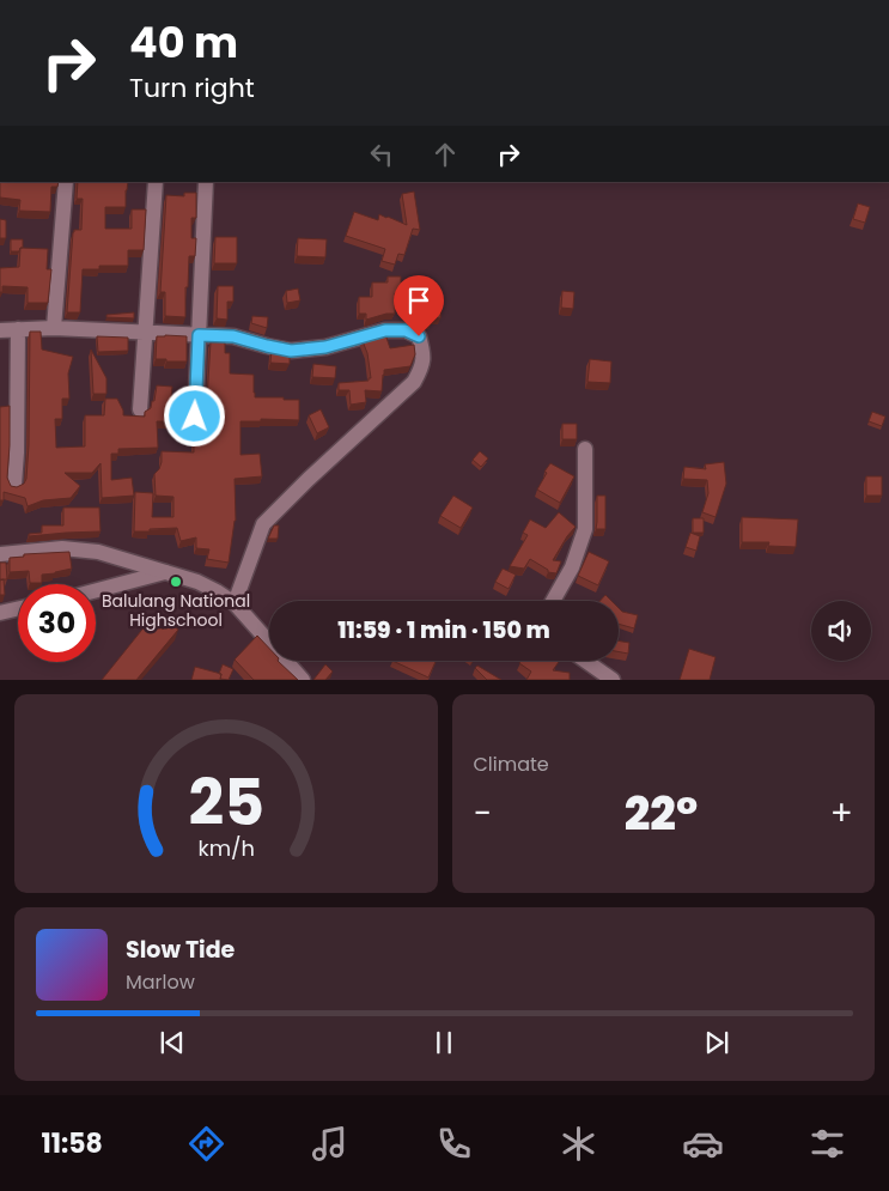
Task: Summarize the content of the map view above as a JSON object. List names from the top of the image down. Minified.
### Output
{"places":["Balulang National Highschool"],"page":{"turn":["40 m","Turn right"],"limit":"30","trip":"11:59 · 1 min · 150 m","tile":"Climate","heat":["−","22°","+"],"song":["Slow Tide","Marlow"],"tabs":"11:58","gauge":["25","km/h"]}}
